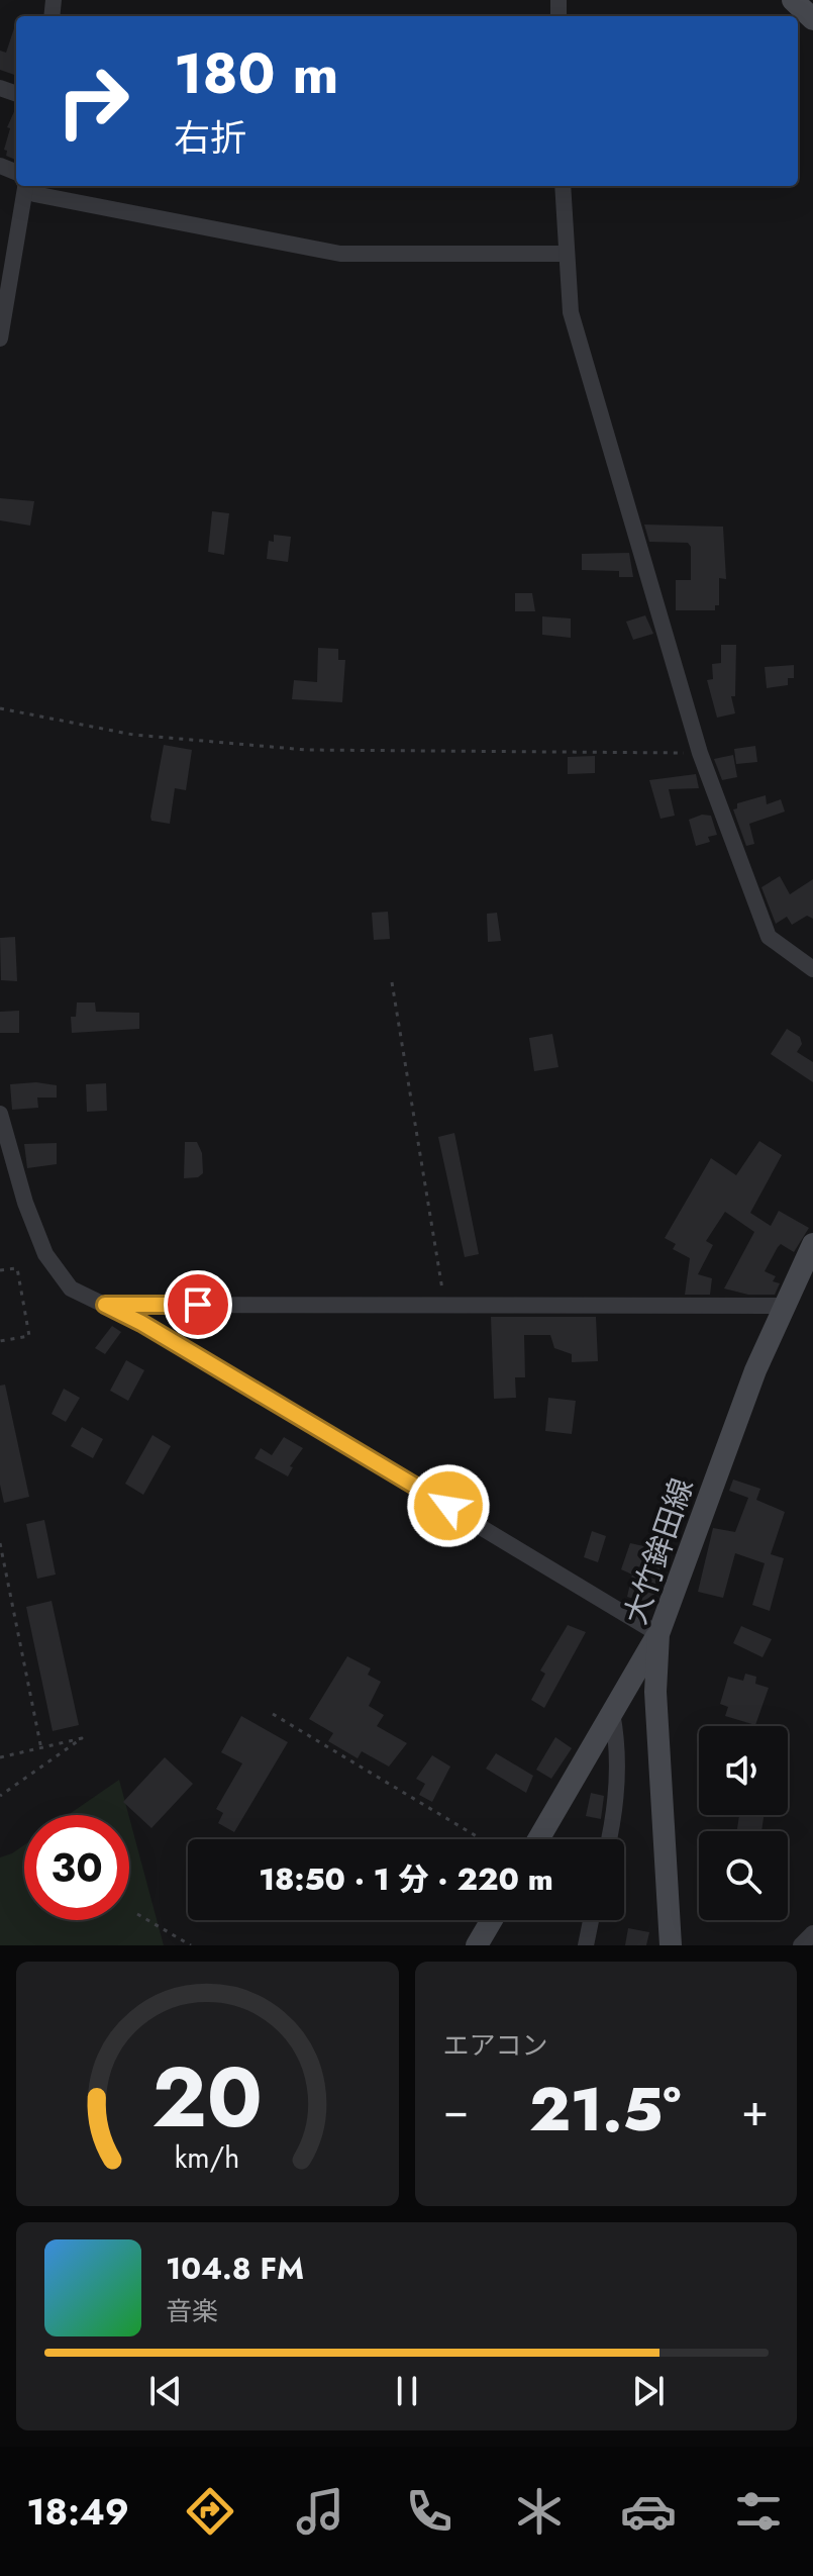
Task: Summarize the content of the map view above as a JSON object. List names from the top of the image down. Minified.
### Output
{"streets":{"main road":["大竹鉾田線"]},"page":{"turn":["180 m","右折"],"limit":"30","trip":"18:50 · 1 分 · 220 m","tile":"エアコン","heat":["−","21.5°","+"],"song":["104.8 FM","音楽"],"tabs":"18:49","gauge":["20","km/h"]}}
